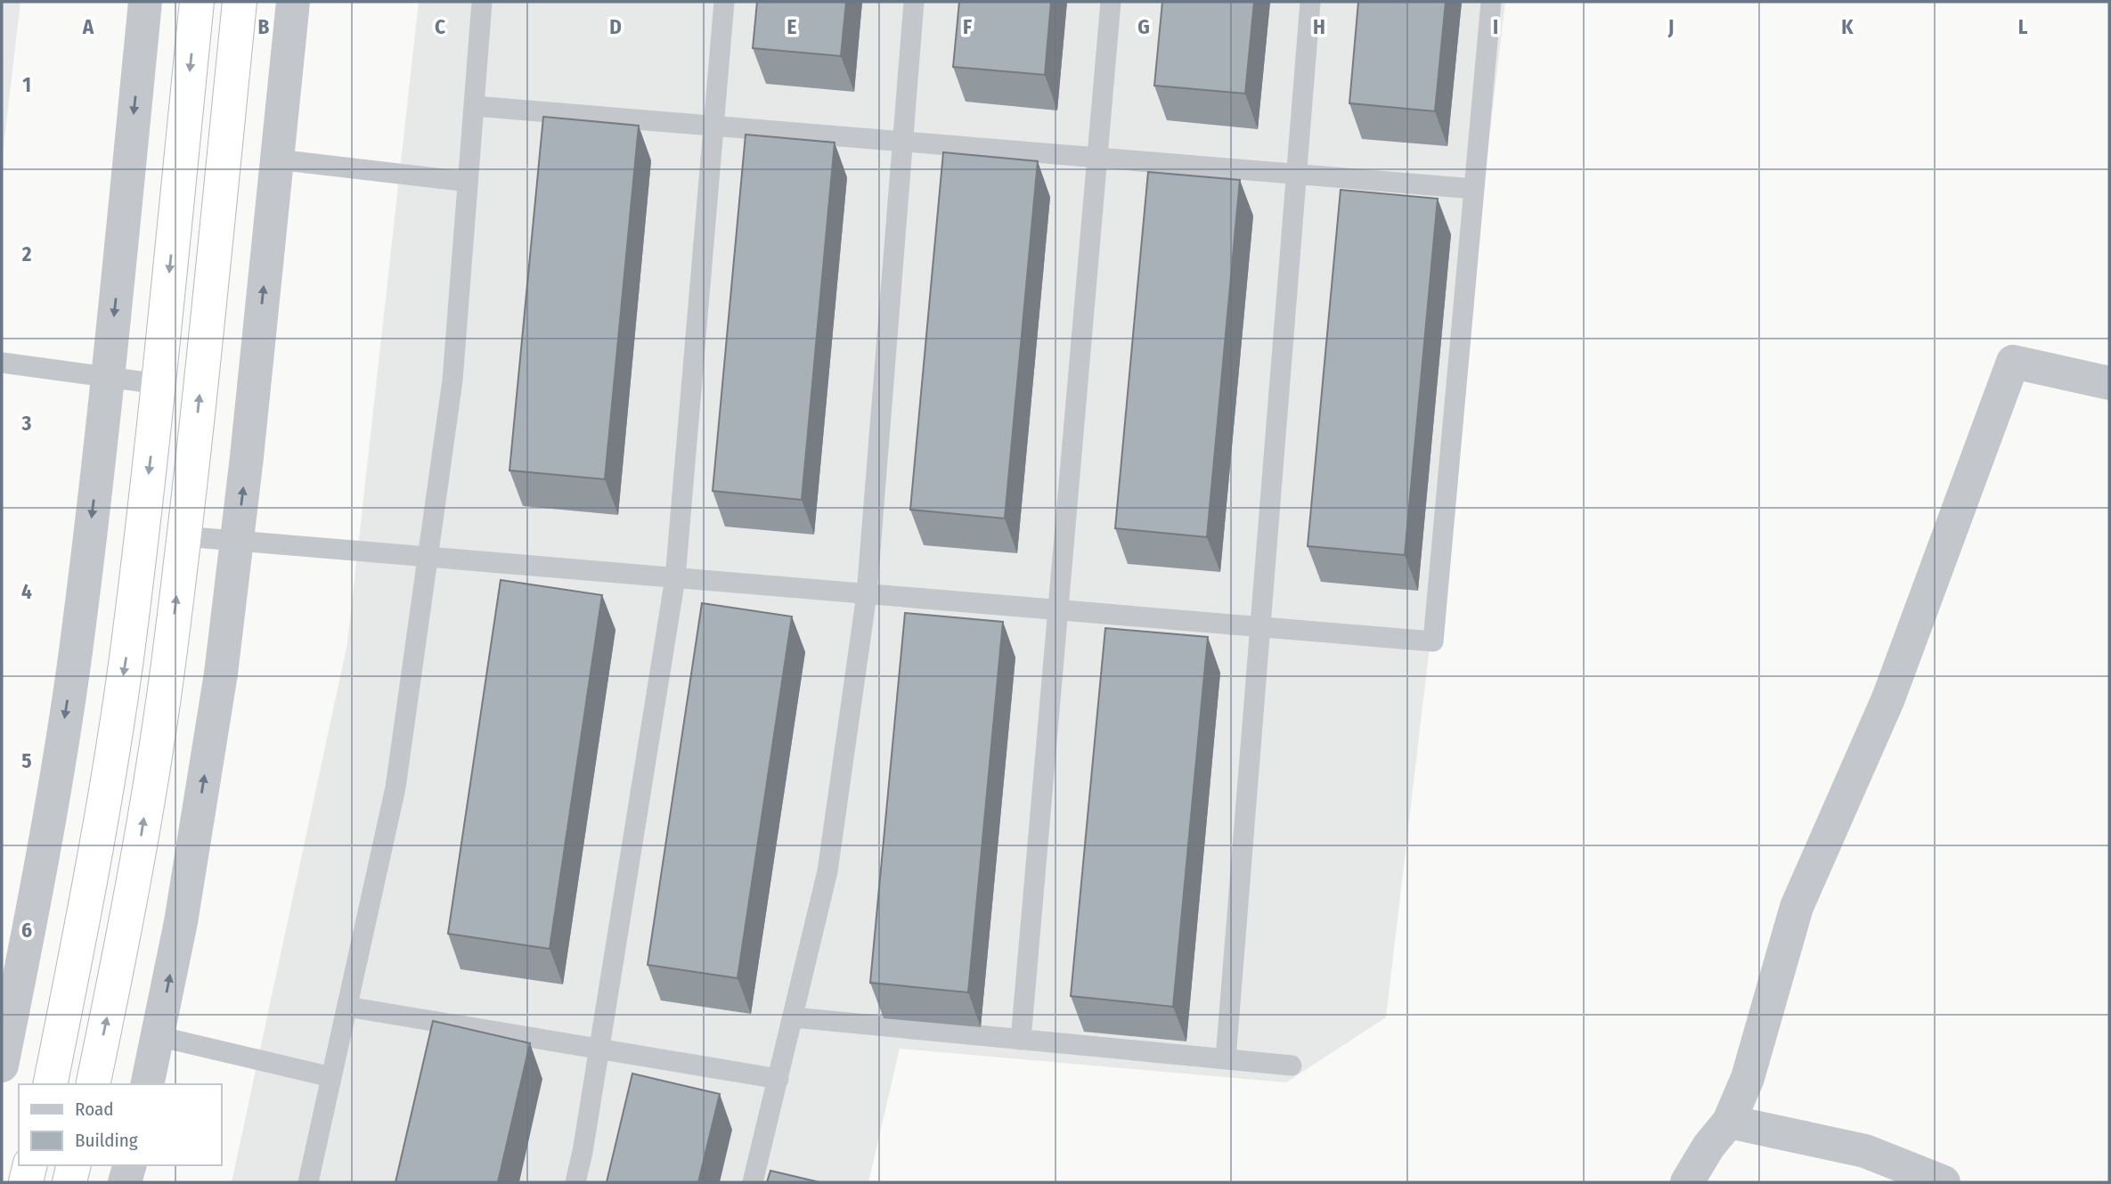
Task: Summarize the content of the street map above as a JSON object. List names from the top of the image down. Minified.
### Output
{"legend":["Road","Building"],"grid":{"columns":["A","B","C","D","E","F","G","H","I","J","K","L"],"rows":["1","2","3","4","5","6"]}}
